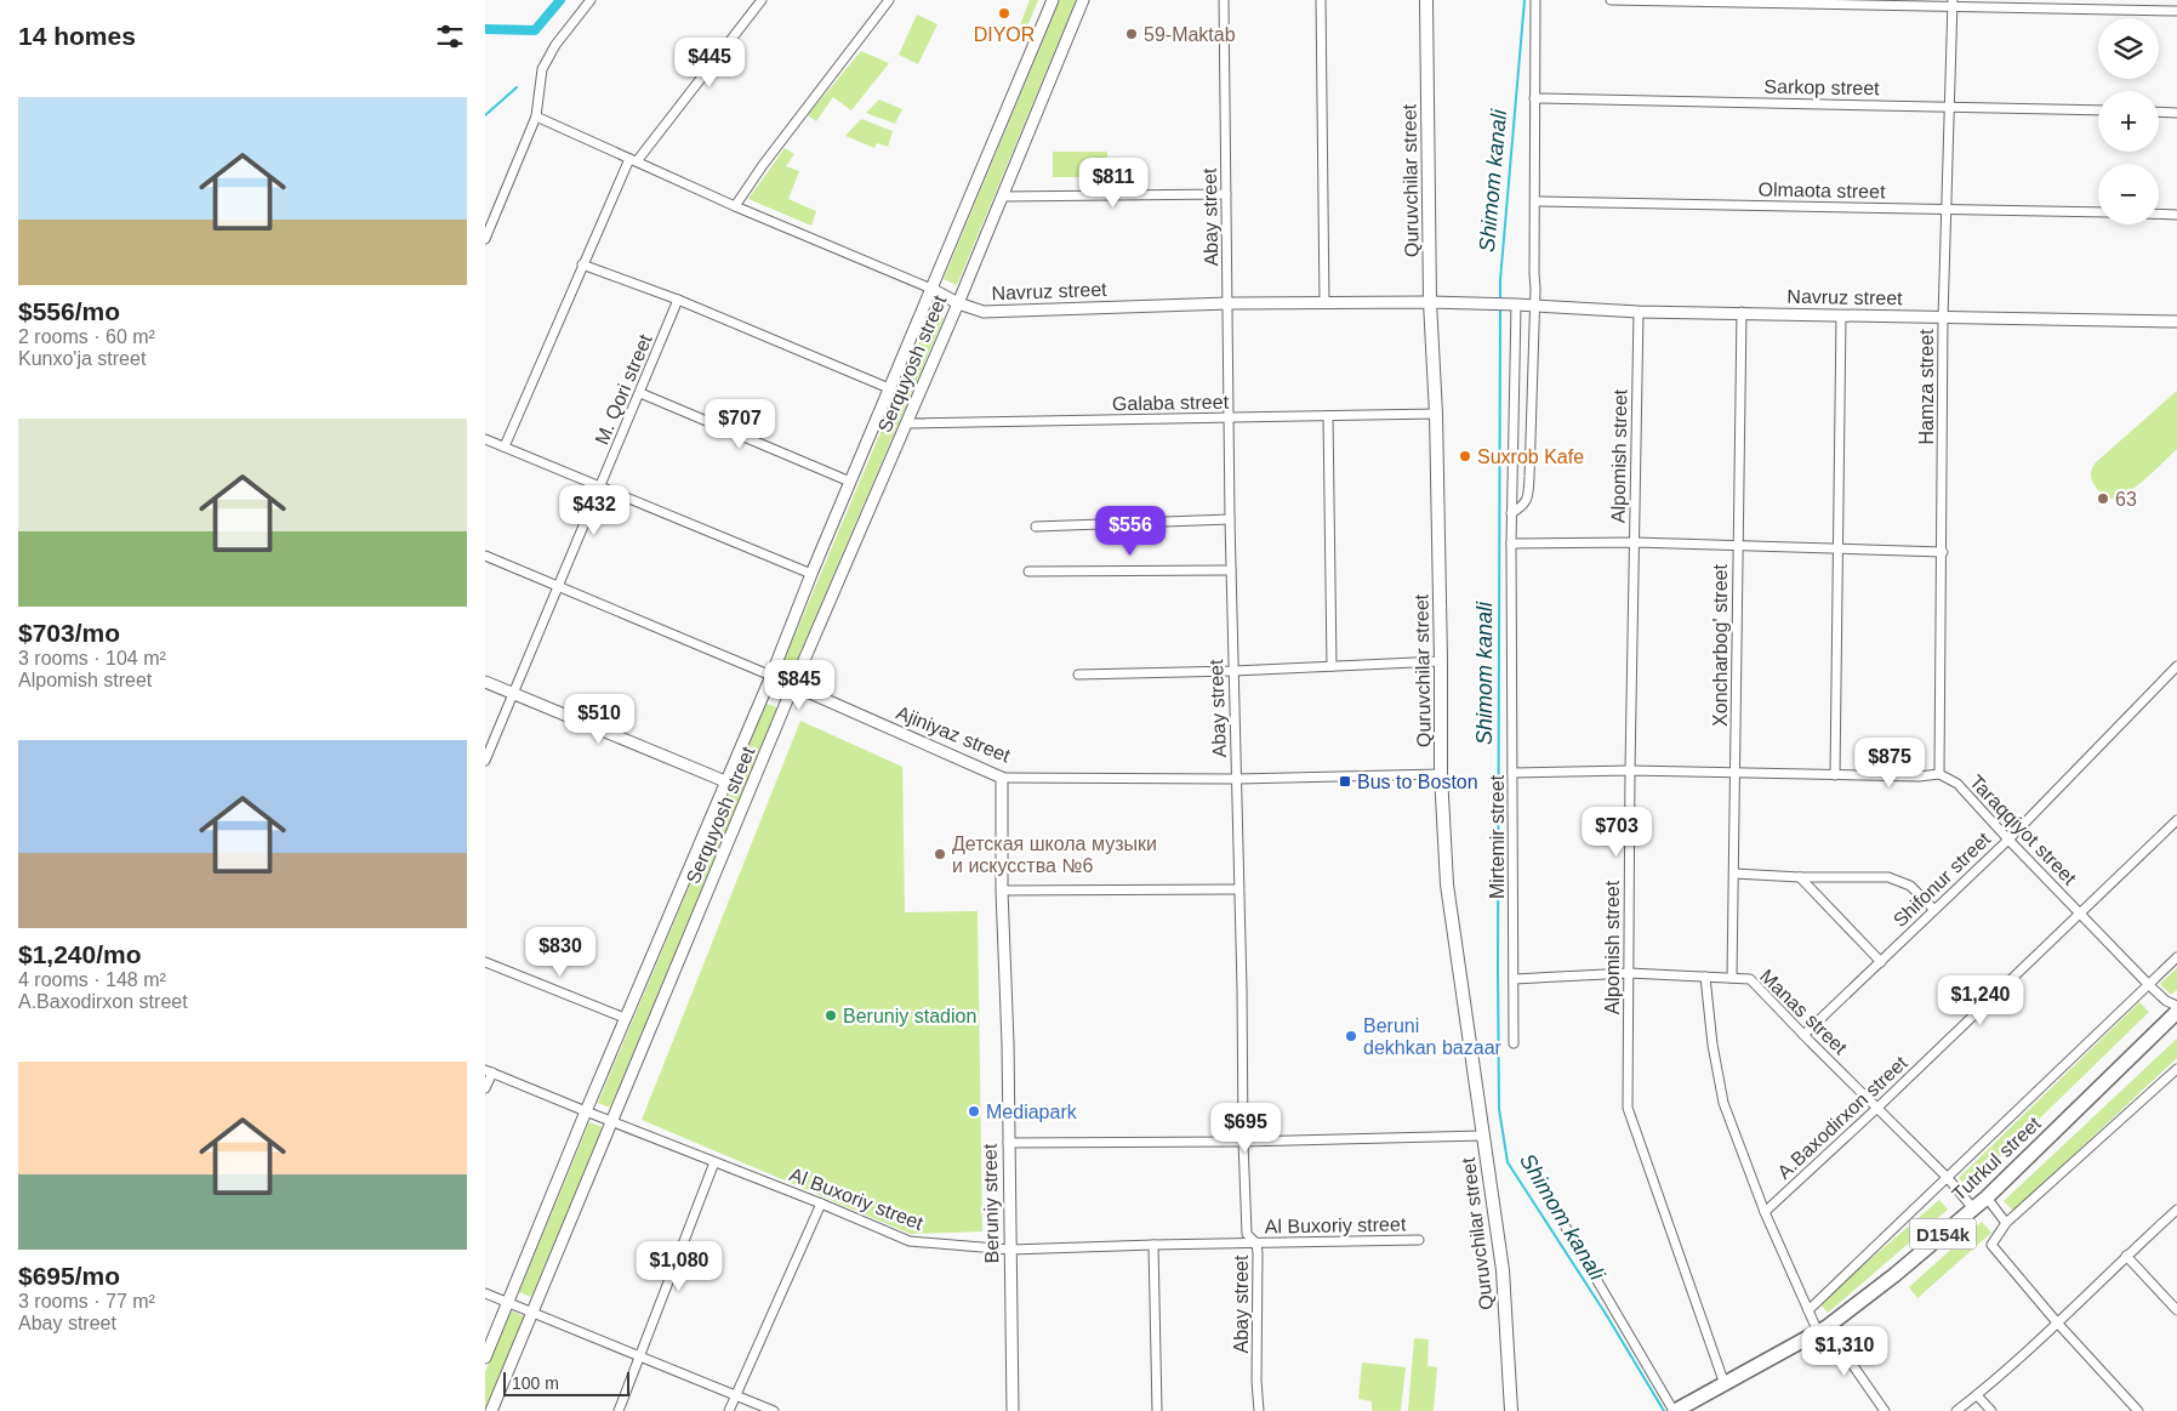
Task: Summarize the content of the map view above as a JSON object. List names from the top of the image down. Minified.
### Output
{"streets":{"main road":["Quruvchilar street","Tutrkul street","D154k"],"street":["Sarkop street","Olmaota street","Abay street","Navruz street","Serquyosh street","Hamza street","M. Qori street","Galaba street","Alpomish street","Xoncharbog' street","Ajiniyaz street","Taraqqiyot street","Mirtemir street","Shifonur street","Manas street","A.Baxodirxon street","Al Buxoriy street","Beruniy street"]},"crossings":[["Sarkop street","Hamza street"],["Quruvchilar street","Navruz street"],["Quruvchilar street","Galaba street"],["Quruvchilar street","Ajiniyaz street"],["Olmaota street","Hamza street"],["Abay street","Navruz street"],["Abay street","Galaba street"],["Abay street","Ajiniyaz street"],["Abay street","Al Buxoriy street"],["Navruz street","Serquyosh street"],["Navruz street","Hamza street"],["Navruz street","Alpomish street"],["Navruz street","Xoncharbog' street"],["Navruz street","Mirtemir street"],["Serquyosh street","Galaba street"],["Serquyosh street","Ajiniyaz street"],["Serquyosh street","Al Buxoriy street"],["Hamza street","Taraqqiyot street"],["M. Qori street","Ajiniyaz street"],["Alpomish street","Taraqqiyot street"],["Alpomish street","Manas street"],["Alpomish street","Tutrkul street"],["Xoncharbog' street","Taraqqiyot street"],["Xoncharbog' street","Manas street"],["Ajiniyaz street","Beruniy street"],["Taraqqiyot street","Mirtemir street"],["Taraqqiyot street","Shifonur street"],["Taraqqiyot street","A.Baxodirxon street"],["Mirtemir street","Manas street"],["Shifonur street","Manas street"],["Manas street","A.Baxodirxon street"],["Manas street","Tutrkul street"],["Al Buxoriy street","Beruniy street"]],"water":["Shimom kanali"],"places":{"other":["DIYOR","59-Maktab","Suxrob Kafe","63","Детская школа музыки и искусства №6","Beruniy stadion","Beruni dekhkan bazaar","Mediapark"],"transit":["Bus to Boston"]},"scale_bar":"100 m","page":{"heading":"14 homes","map_buttons":["+","−"],"price":["$445","$811","$707","$432","$556","$845","$510","$875","$703","$830","$1,240","$695","$1,080","$1,310"],"list":[{"name":"$556/mo","note":"2 rooms · 60 m² · Kunxo'ja street"},{"name":"$703/mo","note":"3 rooms · 104 m² · Alpomish street"},{"name":"$1,240/mo","note":"4 rooms · 148 m² · A.Baxodirxon street"},{"name":"$695/mo","note":"3 rooms · 77 m² · Abay street"}],"scale":"100 m"}}
